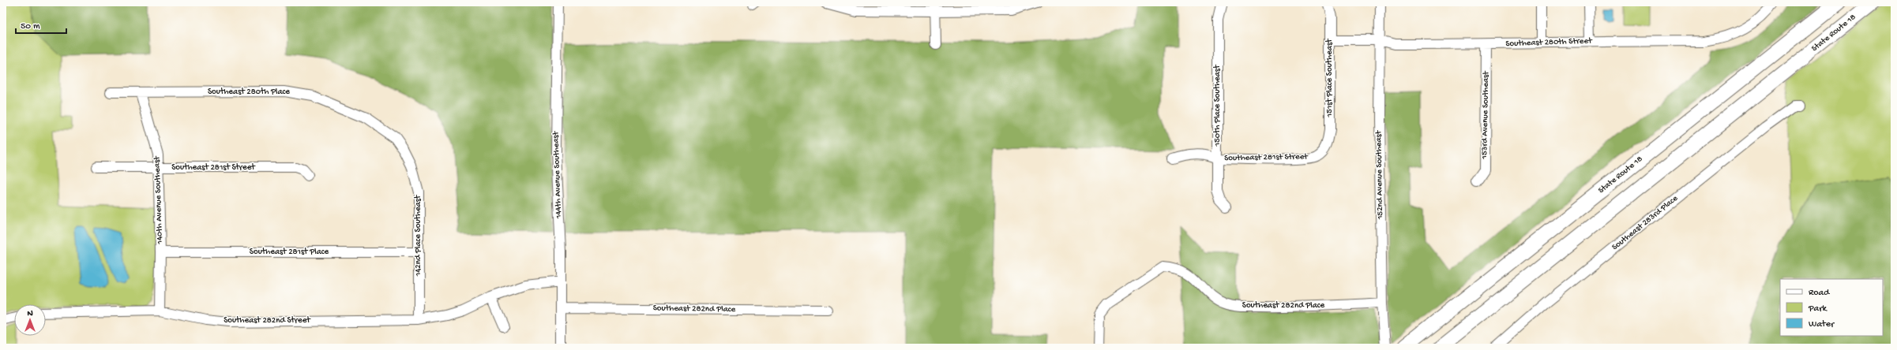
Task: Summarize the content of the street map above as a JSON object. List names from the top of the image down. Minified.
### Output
{"streets":{"highway":["State Route 18"],"street":["Southeast 280th Street","151st Place Southeast","Southeast 280th Place","150th Place Southeast","153rd Avenue Southeast","Southeast 281st Street","144th Avenue Southeast","152nd Avenue Southeast","140th Avenue Southeast","Southeast 283rd Place","142nd Place Southeast","Southeast 281st Place","Southeast 282nd Place","Southeast 282nd Street"]},"crossings":[["Southeast 280th Street","151st Place Southeast"],["Southeast 280th Street","153rd Avenue Southeast"],["Southeast 280th Street","152nd Avenue Southeast"],["151st Place Southeast","Southeast 281st Street"],["Southeast 280th Place","140th Avenue Southeast"],["Southeast 280th Place","142nd Place Southeast"],["150th Place Southeast","Southeast 281st Street"],["Southeast 281st Street","140th Avenue Southeast"],["144th Avenue Southeast","Southeast 282nd Place"],["144th Avenue Southeast","Southeast 282nd Street"],["152nd Avenue Southeast","Southeast 282nd Place"],["140th Avenue Southeast","Southeast 281st Place"],["140th Avenue Southeast","Southeast 282nd Street"],["142nd Place Southeast","Southeast 281st Place"],["142nd Place Southeast","Southeast 282nd Street"]],"legend":["Road","Park","Water"],"scale_bar":"50 m","north":"top"}
